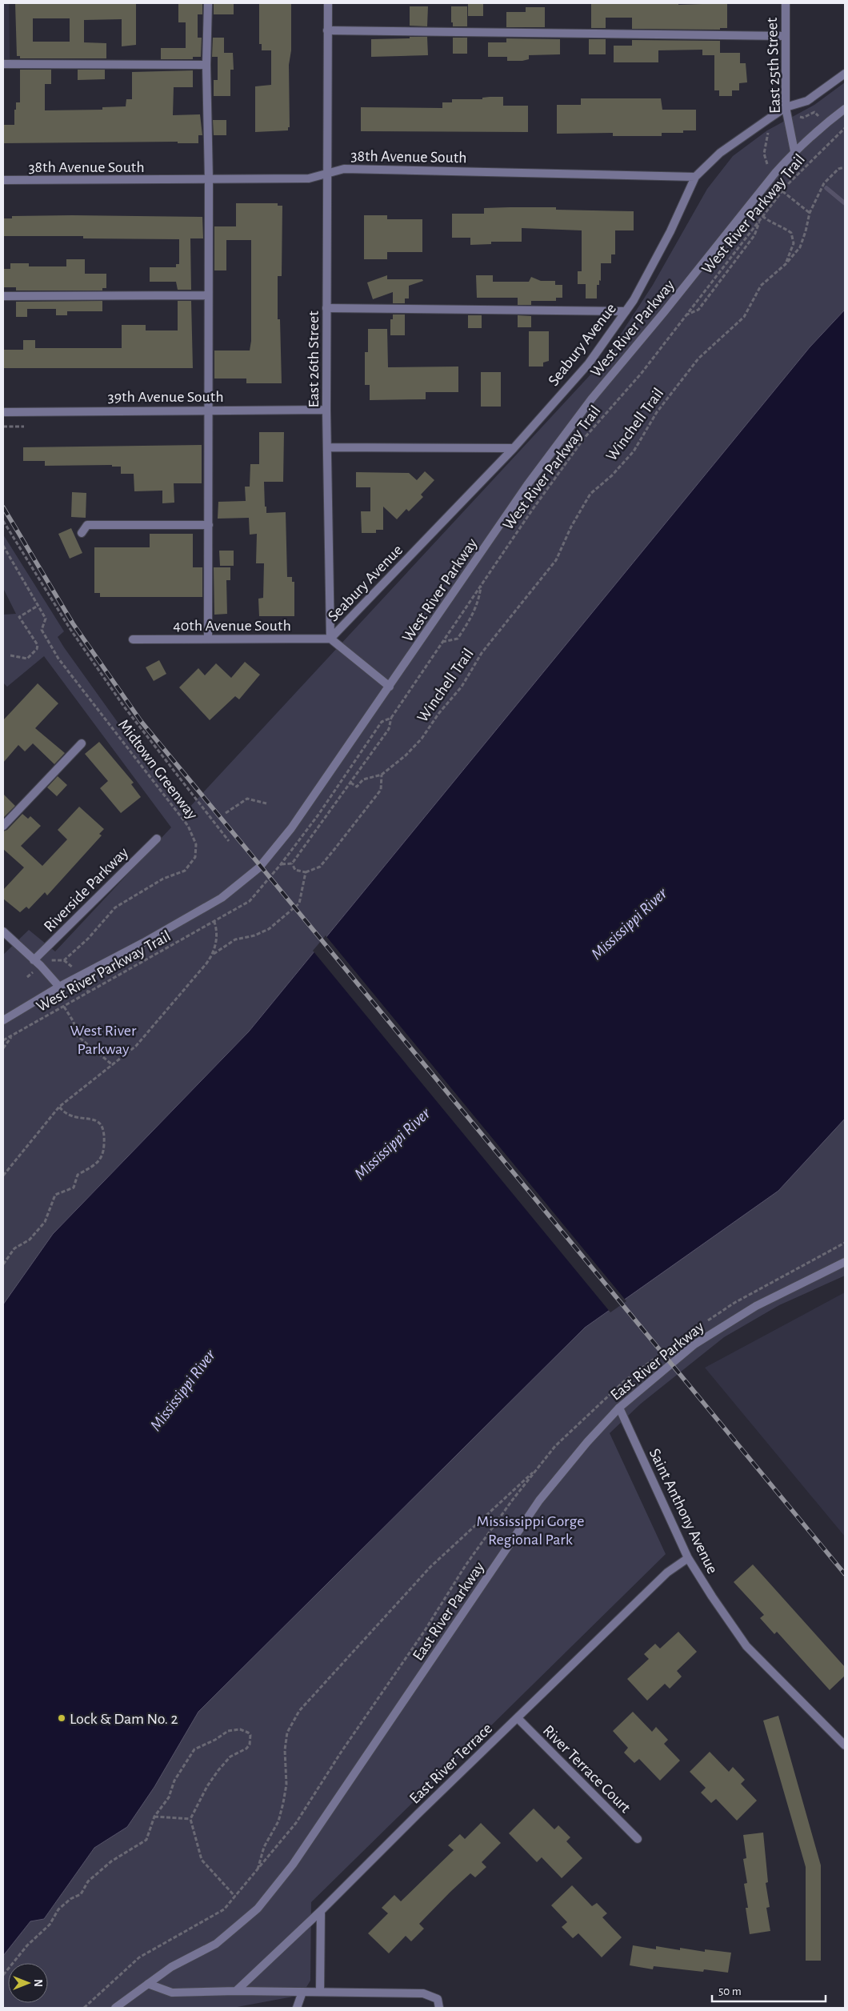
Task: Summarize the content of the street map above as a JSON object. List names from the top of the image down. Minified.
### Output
{"streets":{"street":["East 25th Street","38th Avenue South","West River Parkway","Seabury Avenue","East 26th Street","39th Avenue South","40th Avenue South","Riverside Parkway","East River Parkway","Saint Anthony Avenue","East River Terrace","River Terrace Court"],"path":["West River Parkway Trail","Winchell Trail","Midtown Greenway"]},"crossings":[["East 25th Street","West River Parkway"],["East 25th Street","Seabury Avenue"],["38th Avenue South","Seabury Avenue"],["38th Avenue South","East 26th Street"],["Seabury Avenue","East 26th Street"],["Seabury Avenue","40th Avenue South"],["East 26th Street","39th Avenue South"],["East 26th Street","40th Avenue South"],["East River Parkway","Saint Anthony Avenue"],["Saint Anthony Avenue","East River Terrace"],["East River Terrace","River Terrace Court"]],"water":["Mississippi River"],"parks":["West River Parkway","Mississippi Gorge Regional Park"],"places":["Lock & Dam No. 2"],"scale_bar":"50 m","north":"right"}
